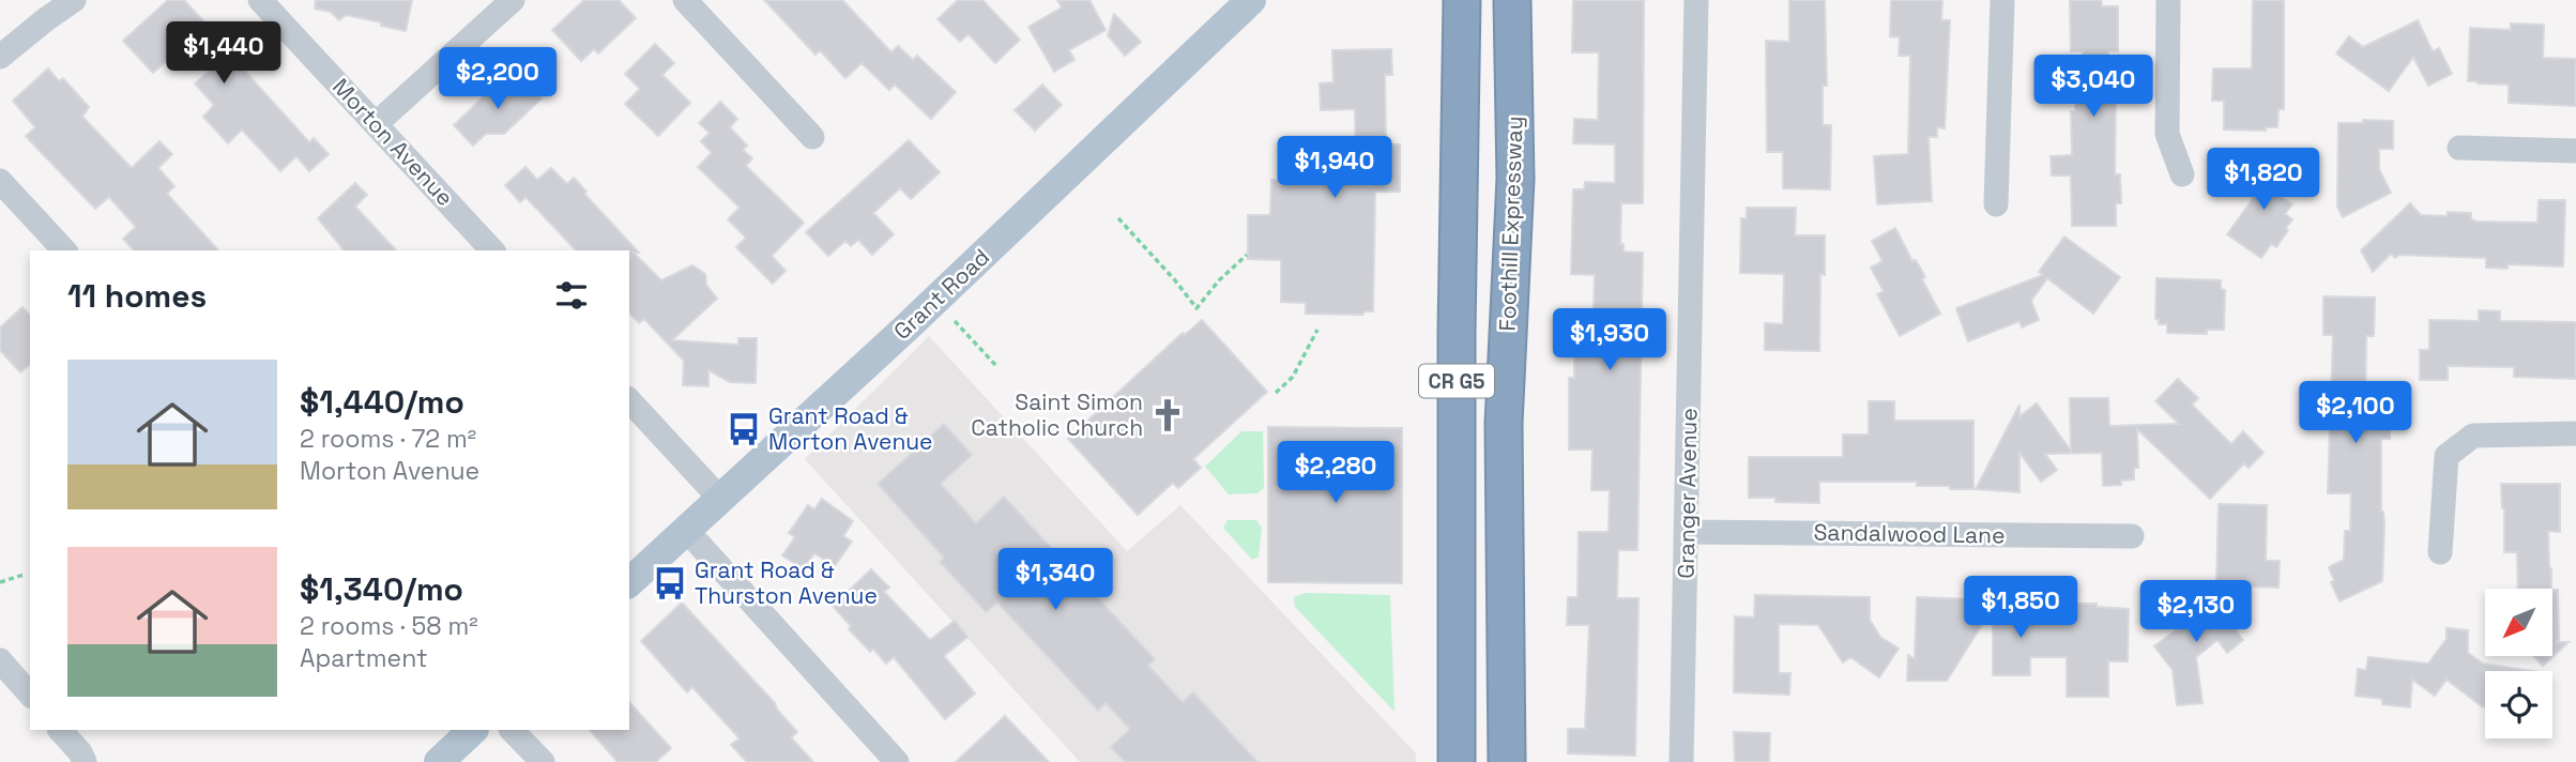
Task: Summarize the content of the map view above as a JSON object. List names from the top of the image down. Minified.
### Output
{"streets":{"highway":["Foothill Expressway","CR G5"],"main road":["Grant Road"],"street":["Morton Avenue","Granger Avenue","Sandalwood Lane"]},"crossings":[["Granger Avenue","Sandalwood Lane"]],"places":{"church":["Saint Simon Catholic Church"],"bus stop":["Grant Road & Morton Avenue","Grant Road & Thurston Avenue"]},"north":"bottom left","page":{"price":["$1,440","$2,200","$3,040","$1,940","$1,820","$1,930","$2,100","$2,280","$1,340","$1,850","$2,130"],"heading":"11 homes","list":[{"name":"$1,440/mo","note":"2 rooms · 72 m² · Morton Avenue"},{"name":"$1,340/mo","note":"2 rooms · 58 m² · Apartment"}]}}
